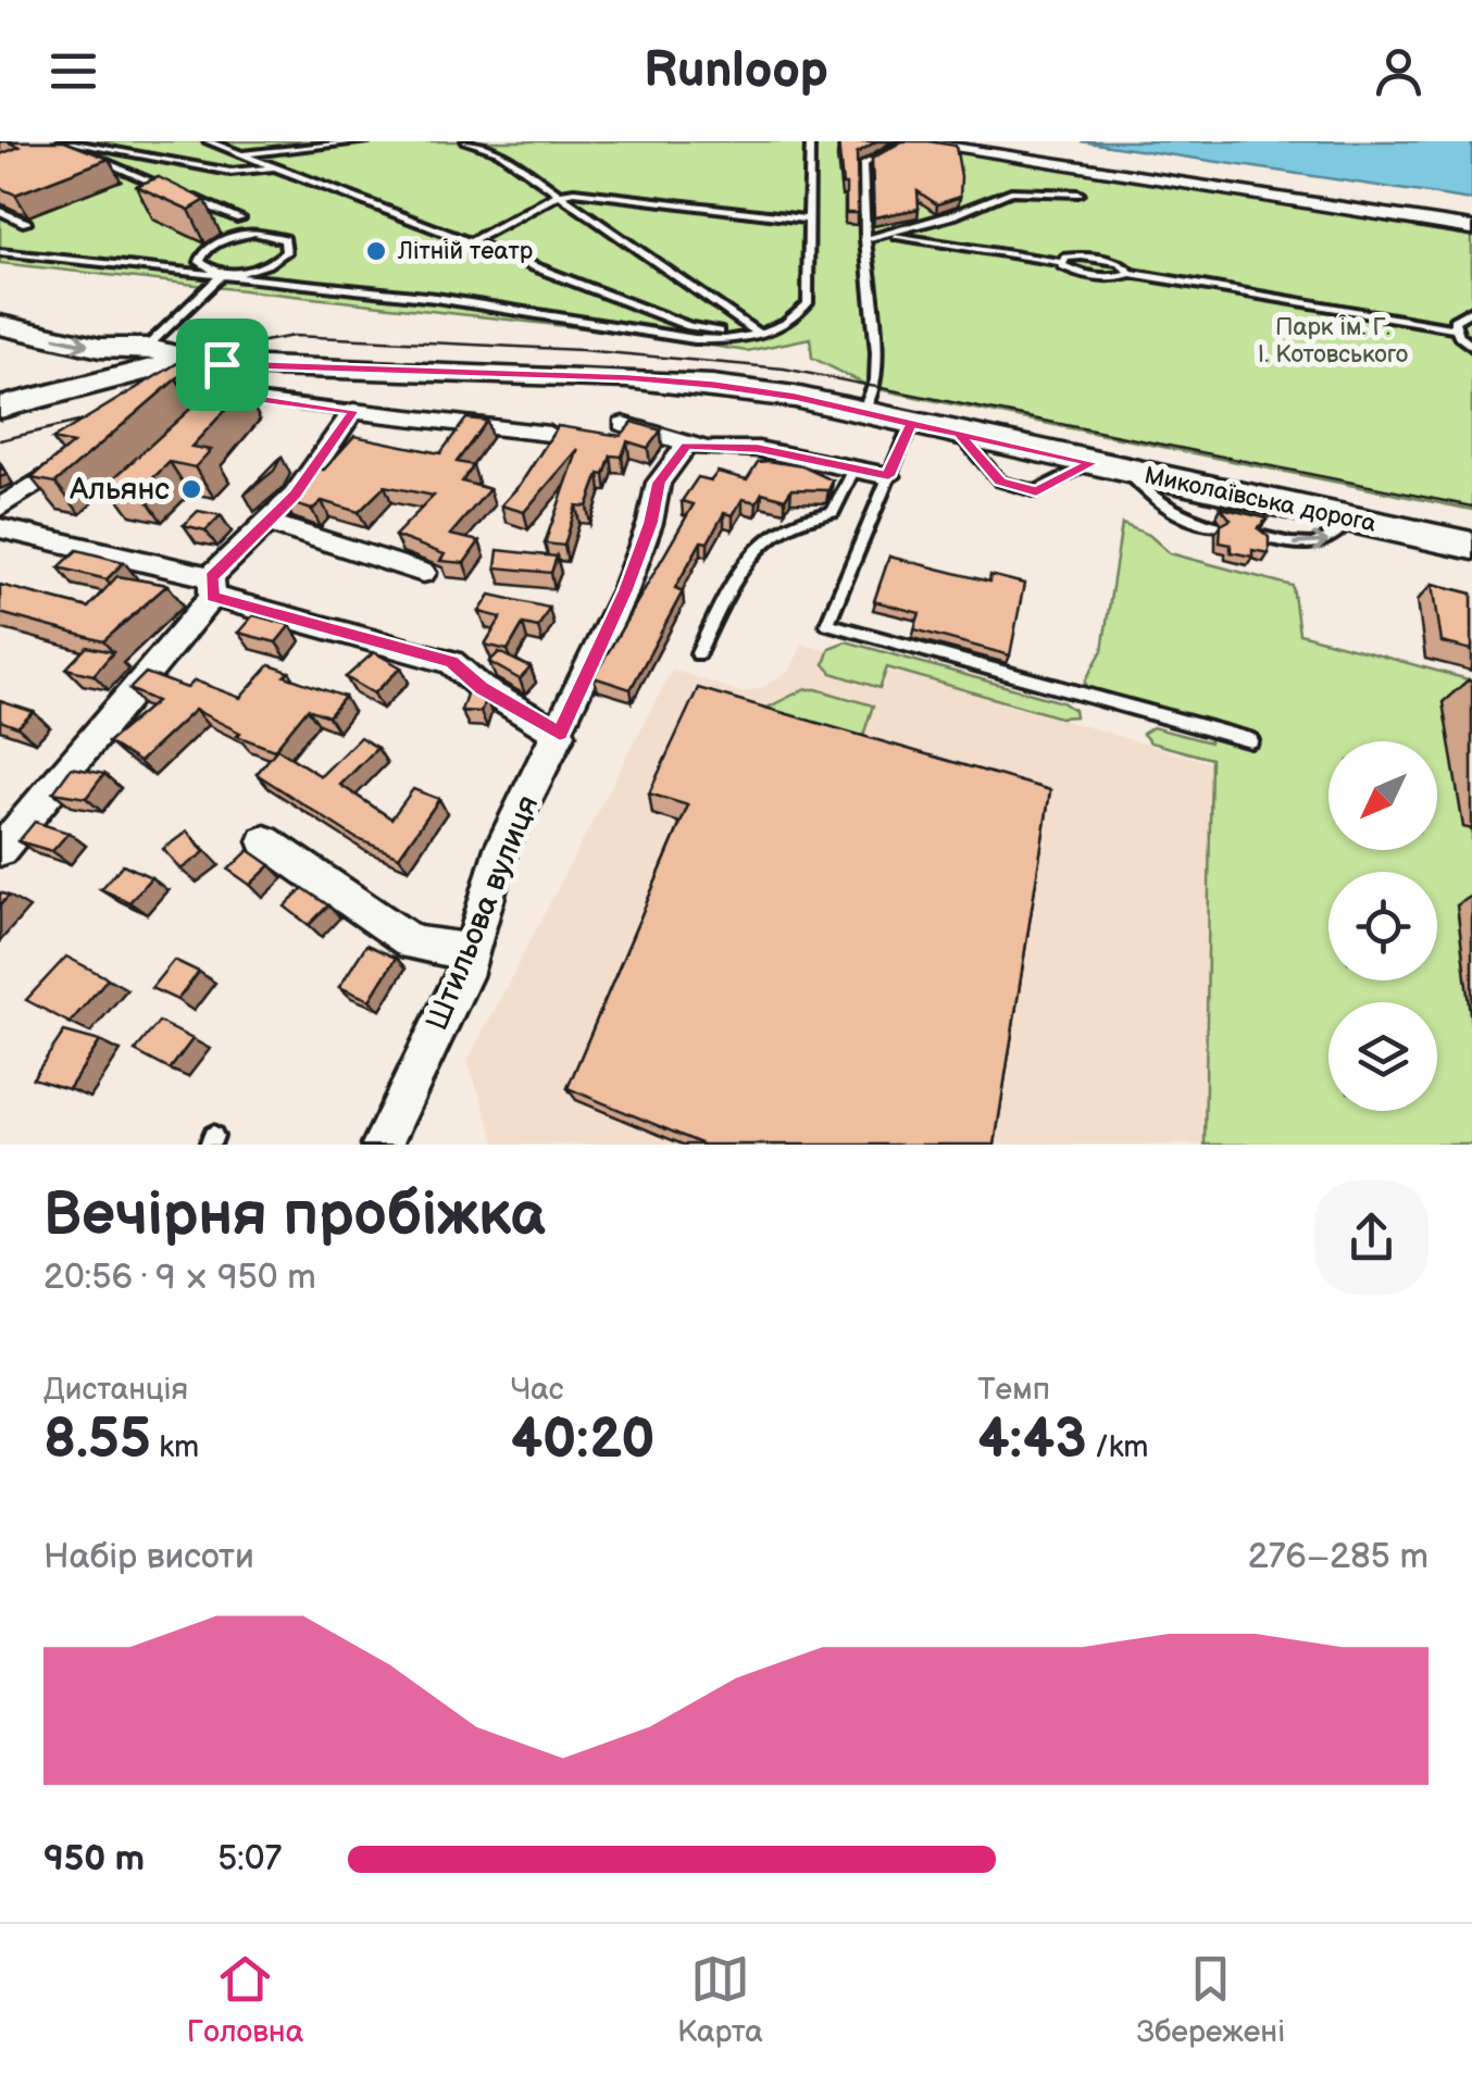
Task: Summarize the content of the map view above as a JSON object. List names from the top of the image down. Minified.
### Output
{"streets":{"main road":["Миколаївська дорога"],"street":["Штильова вулиця"]},"parks":["Парк ім. Г. І. Котовського"],"places":["Літній театр","Альянс"],"north":"bottom left","page":{"header":"Runloop","heading":["Вечірня пробіжка","20:56 · 9 × 950 m"],"stats":[["Дистанція","8.55 km"],["Час","40:20"],["Темп","4:43 /km"]],"chart":["Набір висоти","276–285 m"],"list":[{"name":"950 m","note":"5:07"}],"tabs":["Головна","Карта","Збережені"]}}
